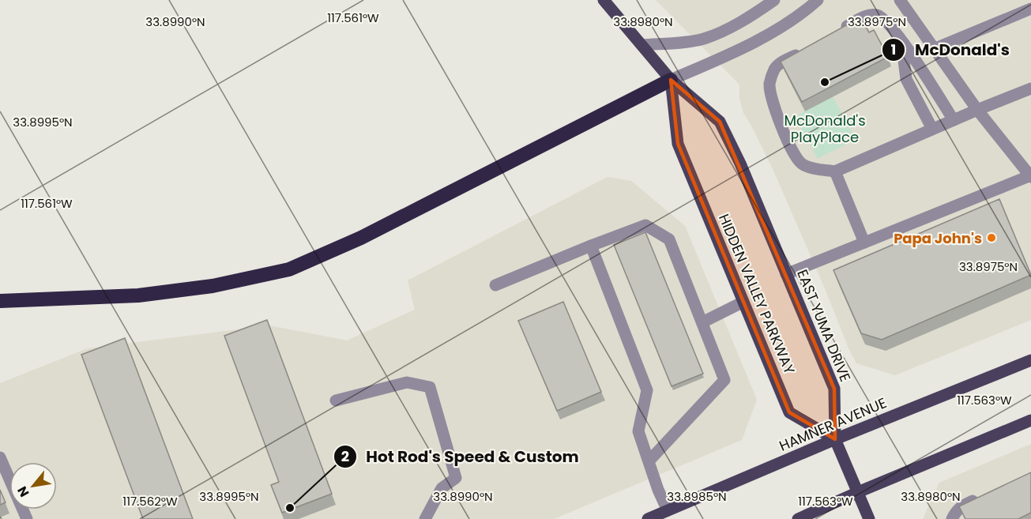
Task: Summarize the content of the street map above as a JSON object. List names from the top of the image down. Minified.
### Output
{"streets":{"main road":["HIDDEN VALLEY PARKWAY","EAST YUMA DRIVE","HAMNER AVENUE"]},"crossings":[["HIDDEN VALLEY PARKWAY","EAST YUMA DRIVE"],["HIDDEN VALLEY PARKWAY","HAMNER AVENUE"],["EAST YUMA DRIVE","HAMNER AVENUE"]],"parks":["McDonald's PlayPlace"],"places":["McDonald's","Papa John's","Hot Rod's Speed & Custom"],"north":"bottom left","coordinates":["117.561°W","33.8990°N","33.8980°N","33.8975°N","33.8995°N","117.563°W","33.8985°N","117.562°W"]}
